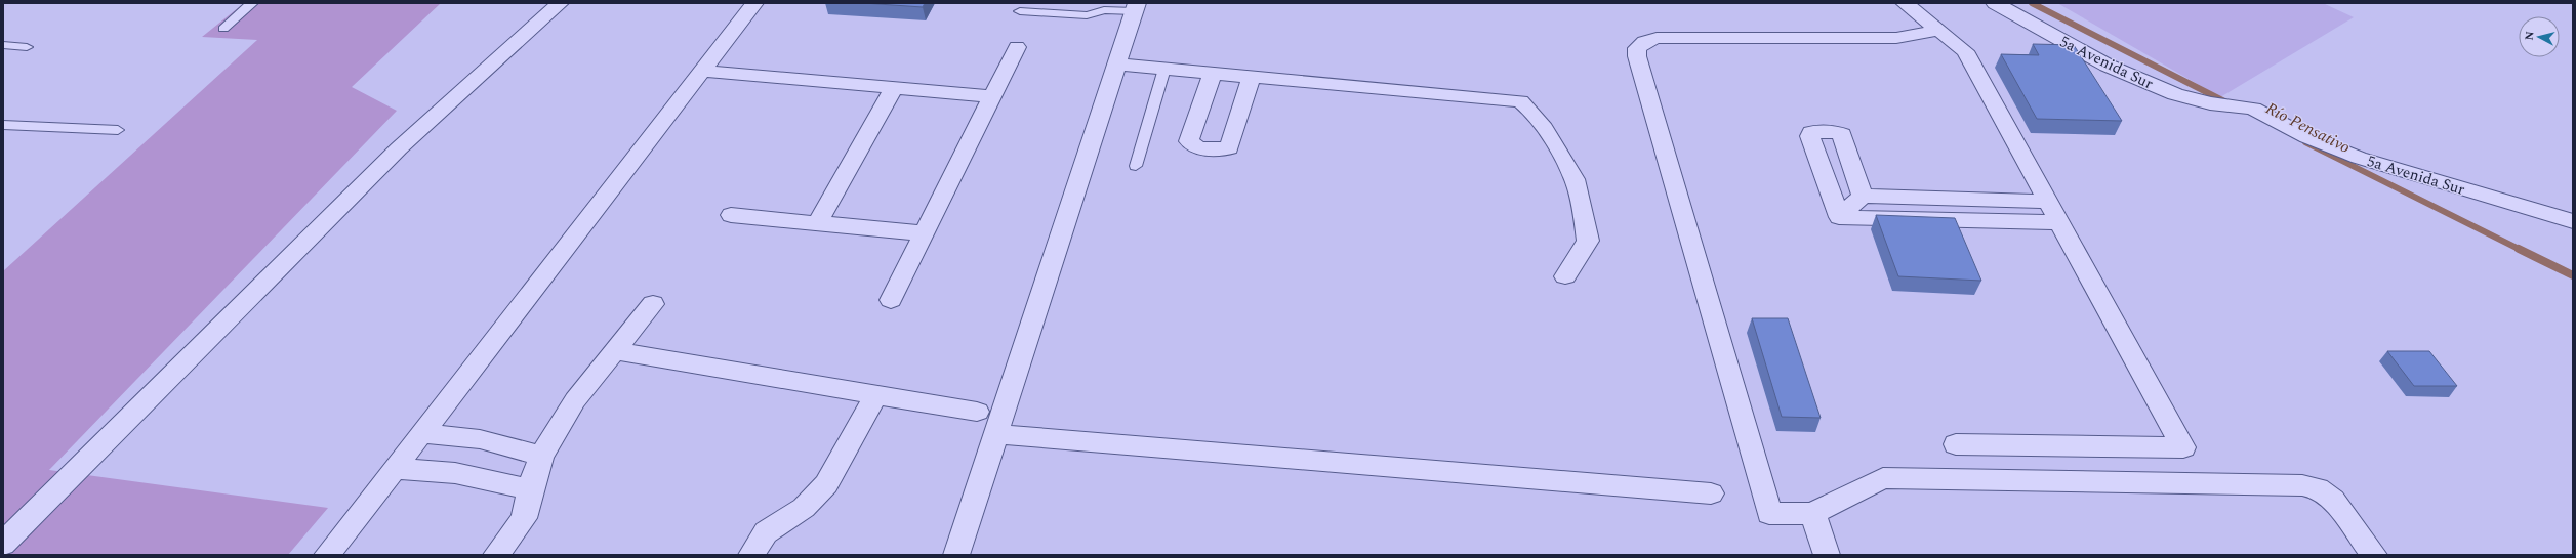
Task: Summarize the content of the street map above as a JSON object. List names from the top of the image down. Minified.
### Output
{"streets":{"street":["5a Avenida Sur"]},"water":["Río Pensativo"],"north":"left"}
